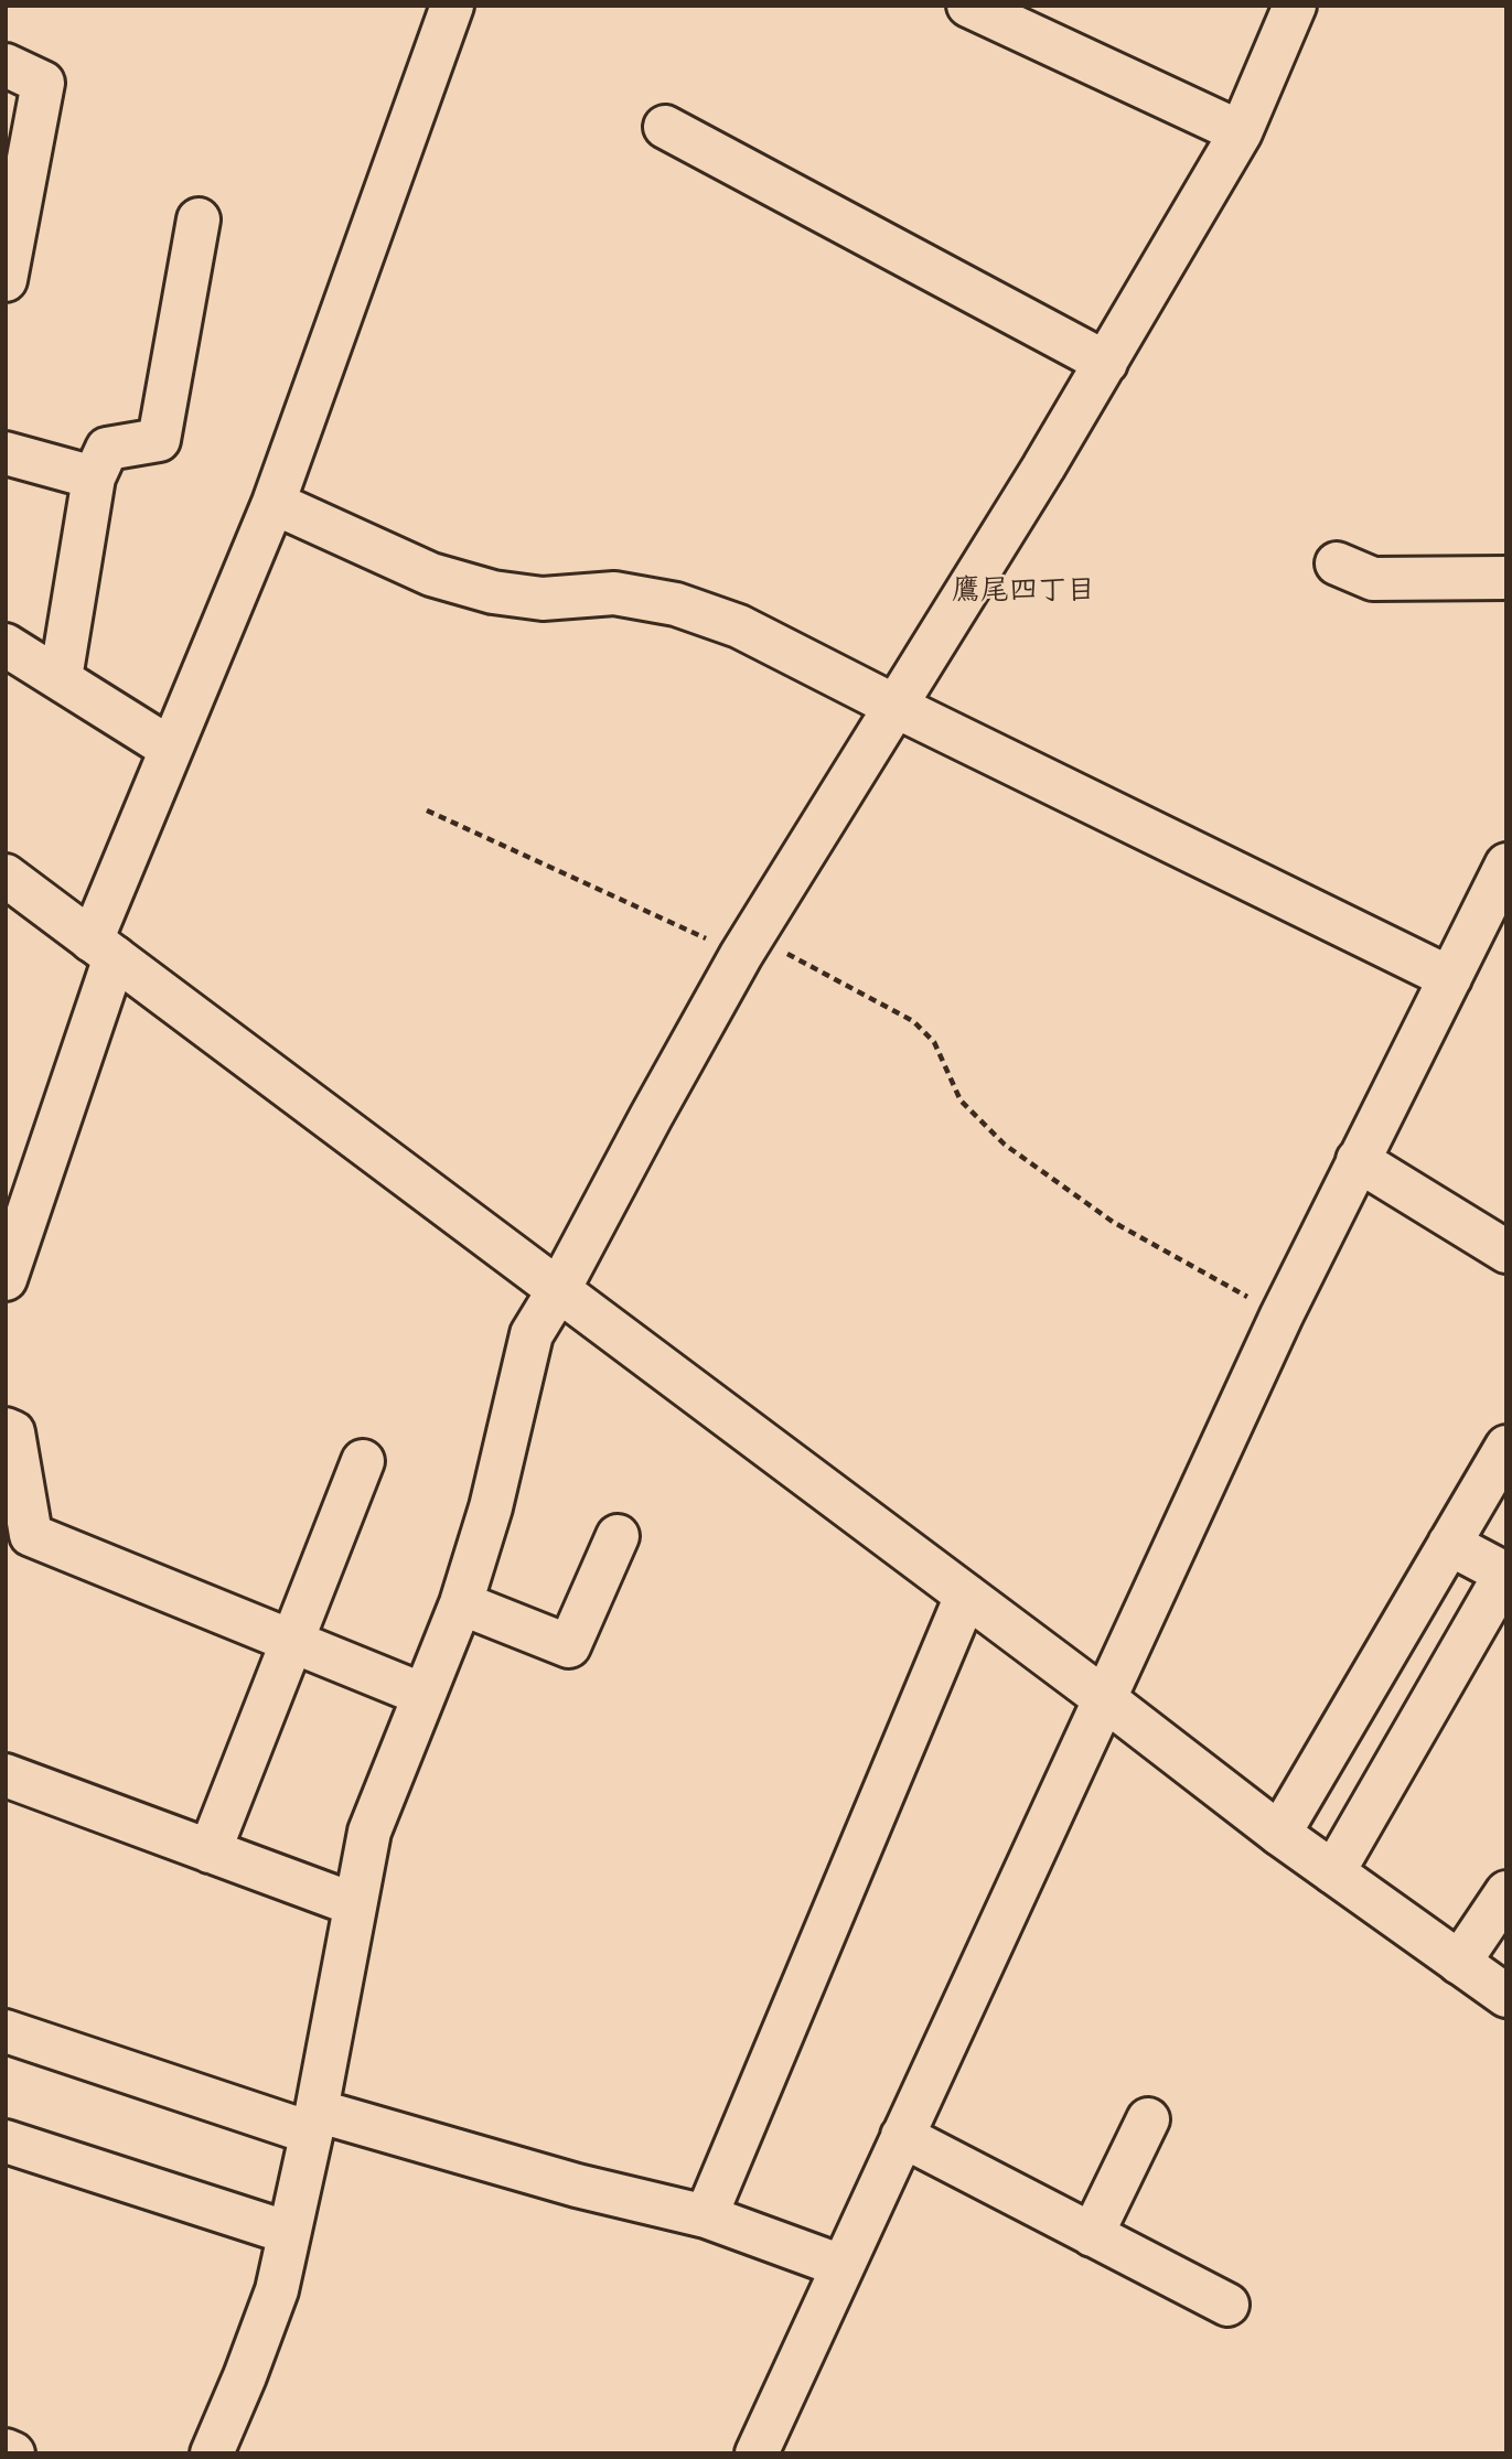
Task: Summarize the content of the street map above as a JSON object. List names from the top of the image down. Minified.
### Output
{"districts":["鷹尾四丁目"]}
